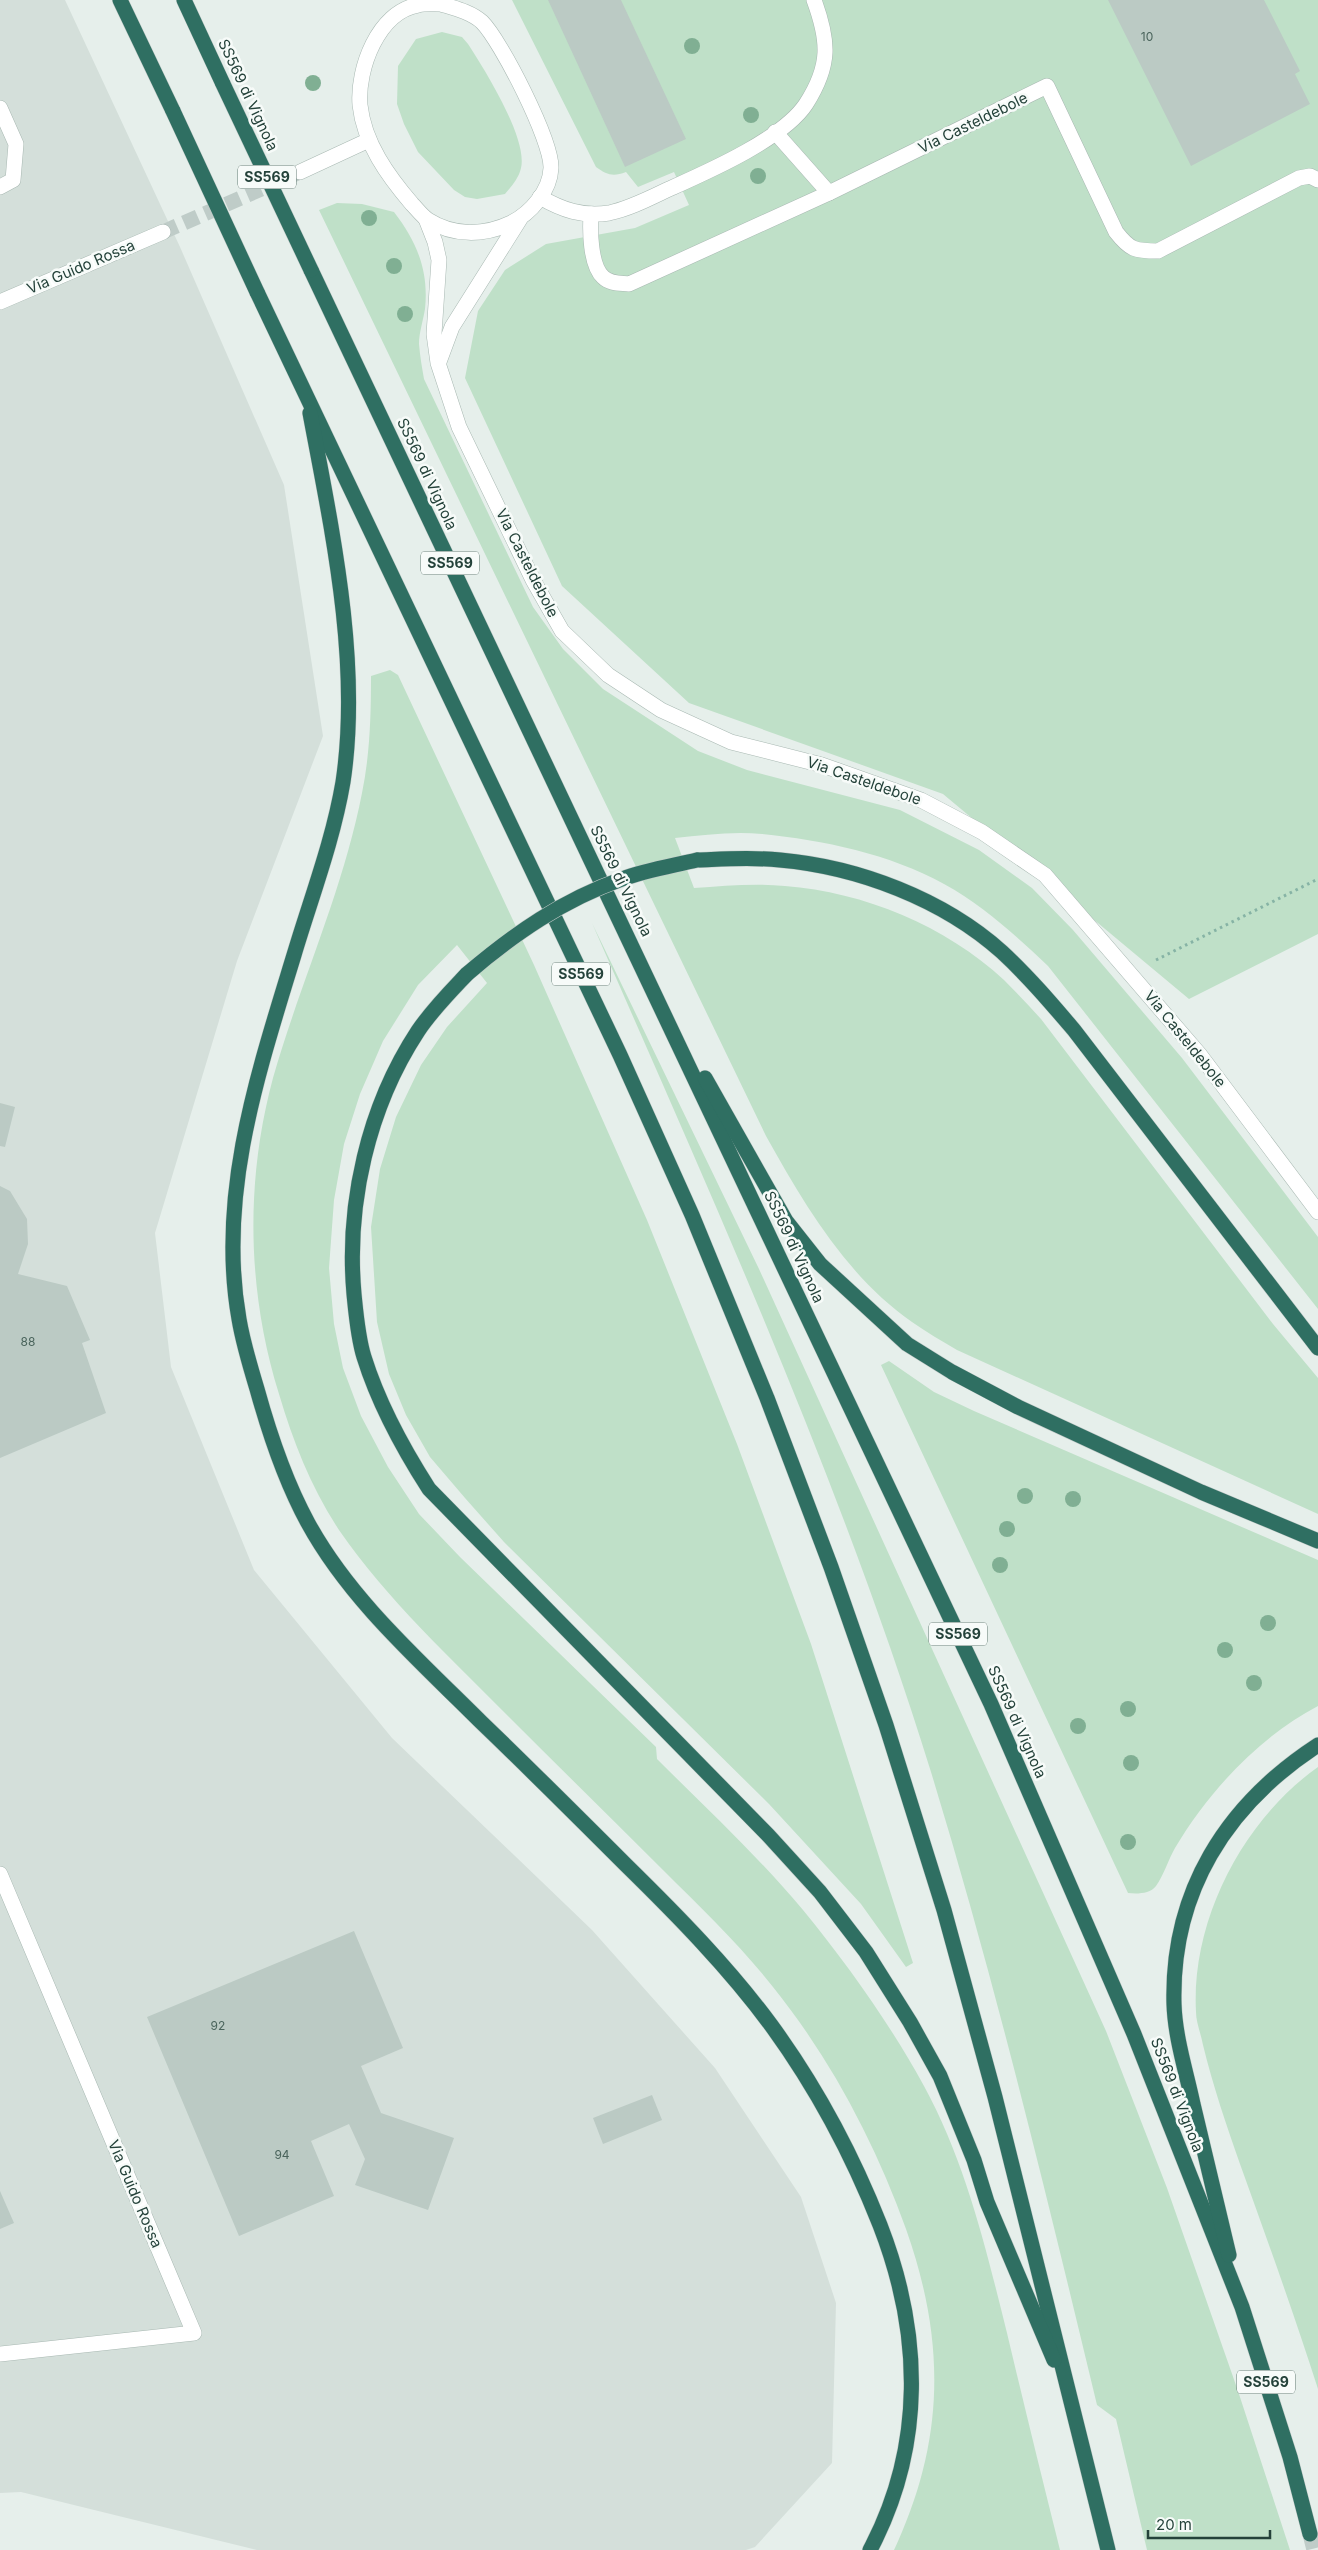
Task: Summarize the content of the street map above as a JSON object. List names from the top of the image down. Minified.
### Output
{"streets":{"highway":["SS569 di Vignola","SS569"],"street":["Via Casteldebole","Via Guido Rossa"]},"house_numbers":["10","88","92","94"],"scale_bar":"20 m"}
